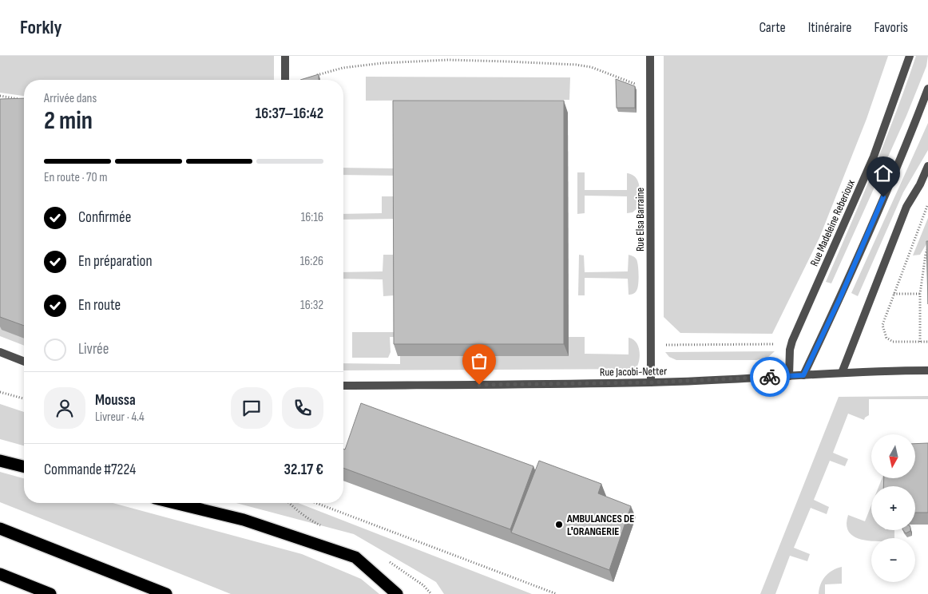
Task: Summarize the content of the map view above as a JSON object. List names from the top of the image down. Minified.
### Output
{"streets":{"street":["Rue Elsa Barraine","Rue Madeleine Reberioux","Rue Jacobi-Netter"]},"crossings":[["Rue Elsa Barraine","Rue Jacobi-Netter"],["Rue Madeleine Reberioux","Rue Jacobi-Netter"]],"places":["AMBULANCES DE L'ORANGERIE"],"north":"bottom","page":{"header":"Forkly","nav":["Carte","Itinéraire","Favoris"],"heading":["2 min","Arrivée dans","16:37–16:42"],"panel":["Moussa","Livreur · 4.4","Commande #7224","32.17 €"],"bar":"En route · 70 m","list":[["Confirmée","16:16"],["En préparation","16:26"],["En route","16:32"],"Livrée"],"map_buttons":["+","−"]}}
